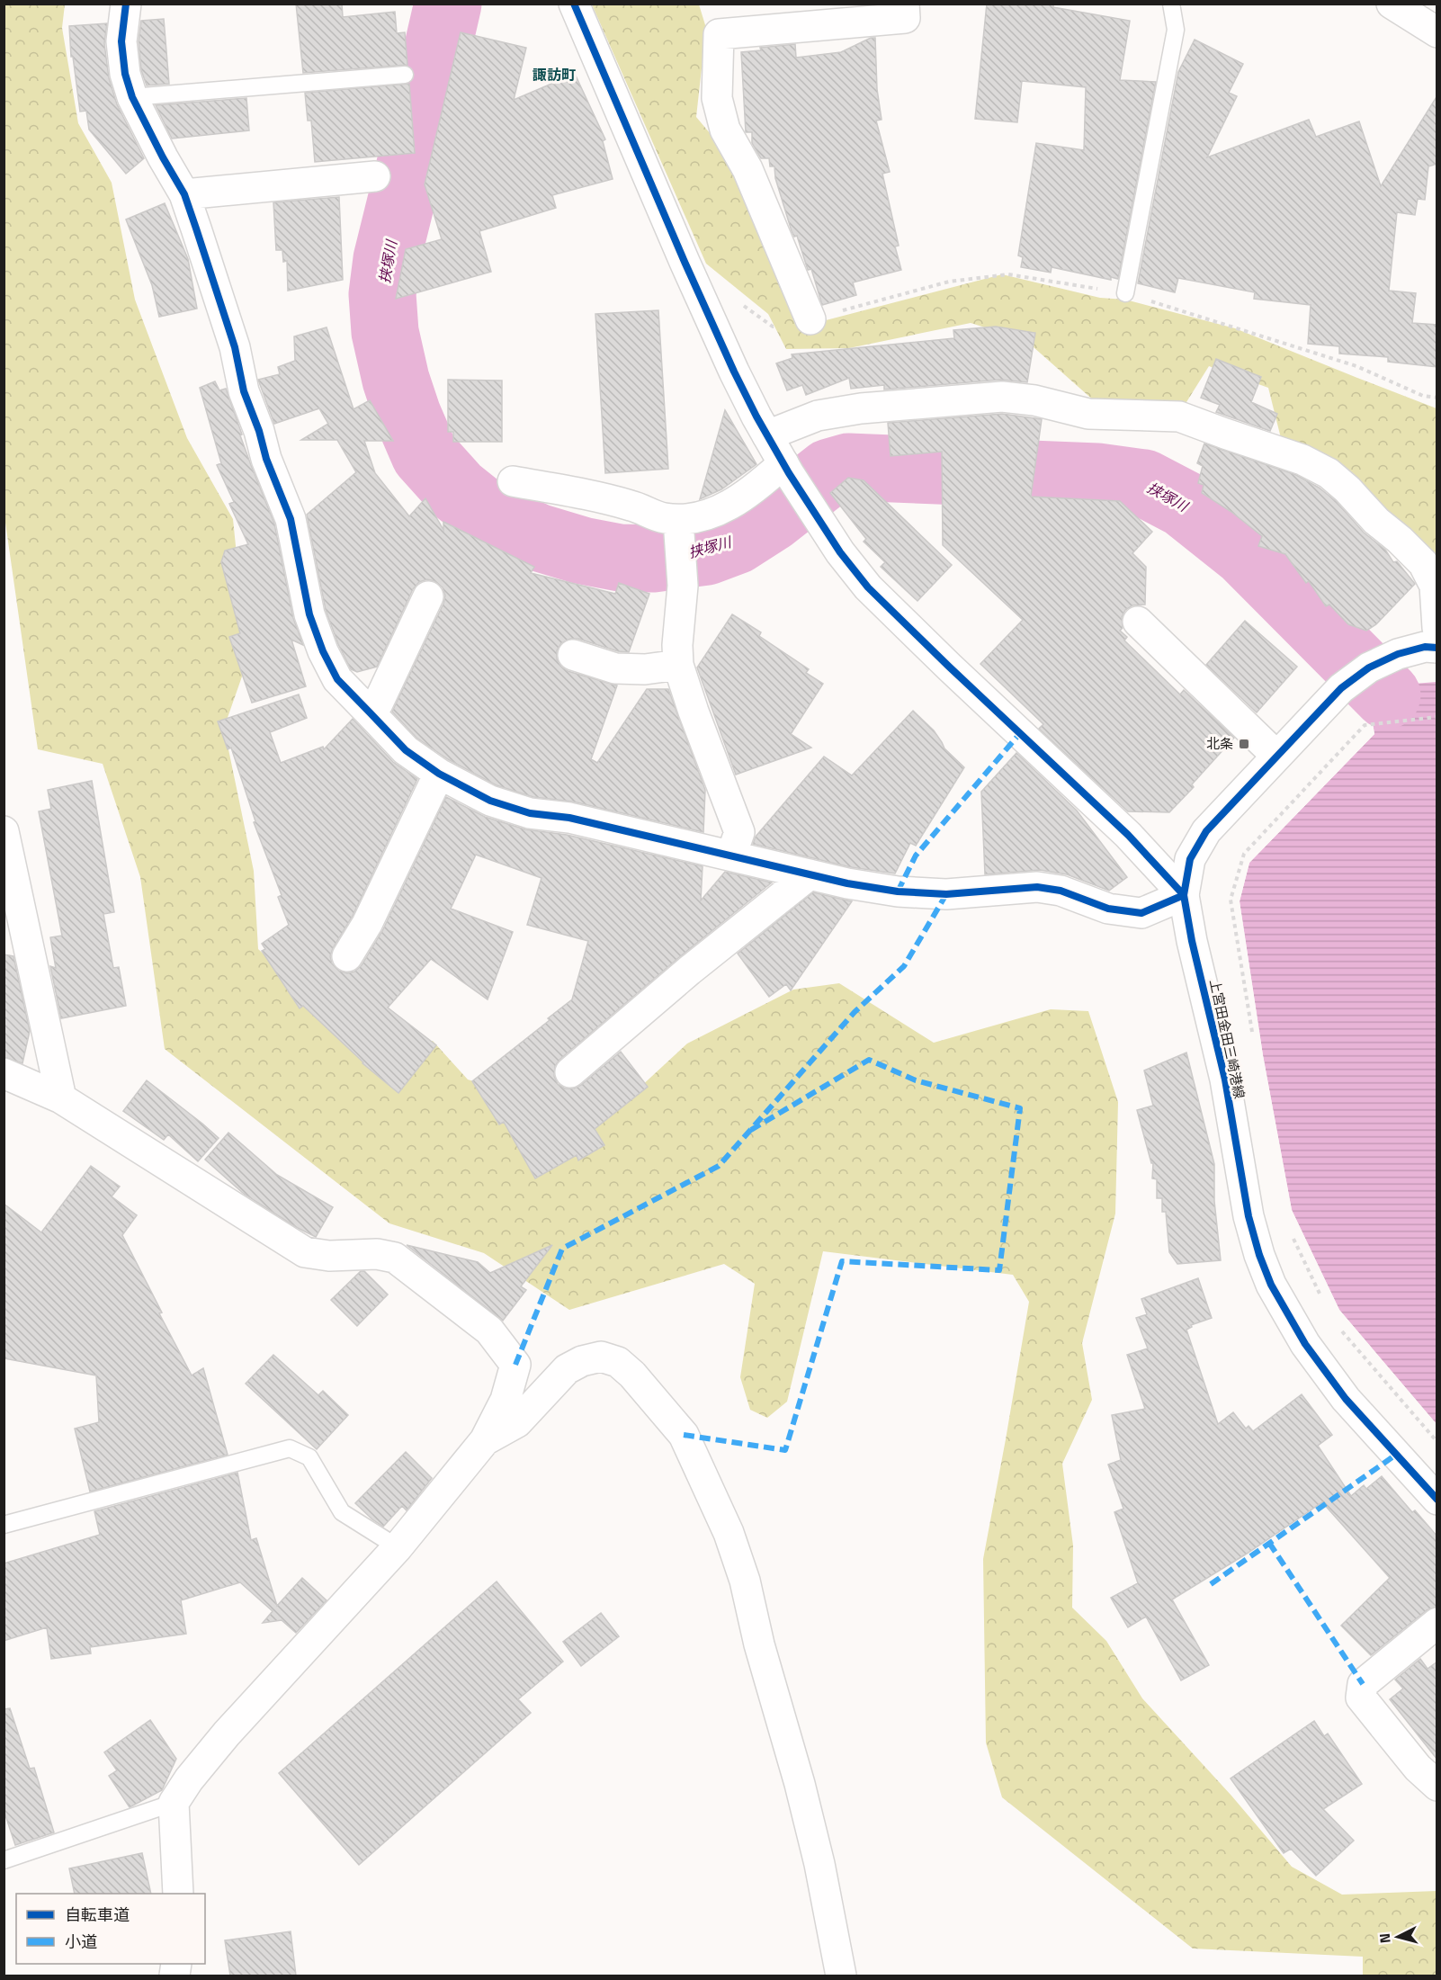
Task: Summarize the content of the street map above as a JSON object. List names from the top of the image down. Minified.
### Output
{"streets":{"street":["上宮田金田三崎港線"]},"districts":["諏訪町"],"water":["挟塚川"],"places":{"transit":["北条"]},"legend":["自転車道","小道"],"north":"left"}
